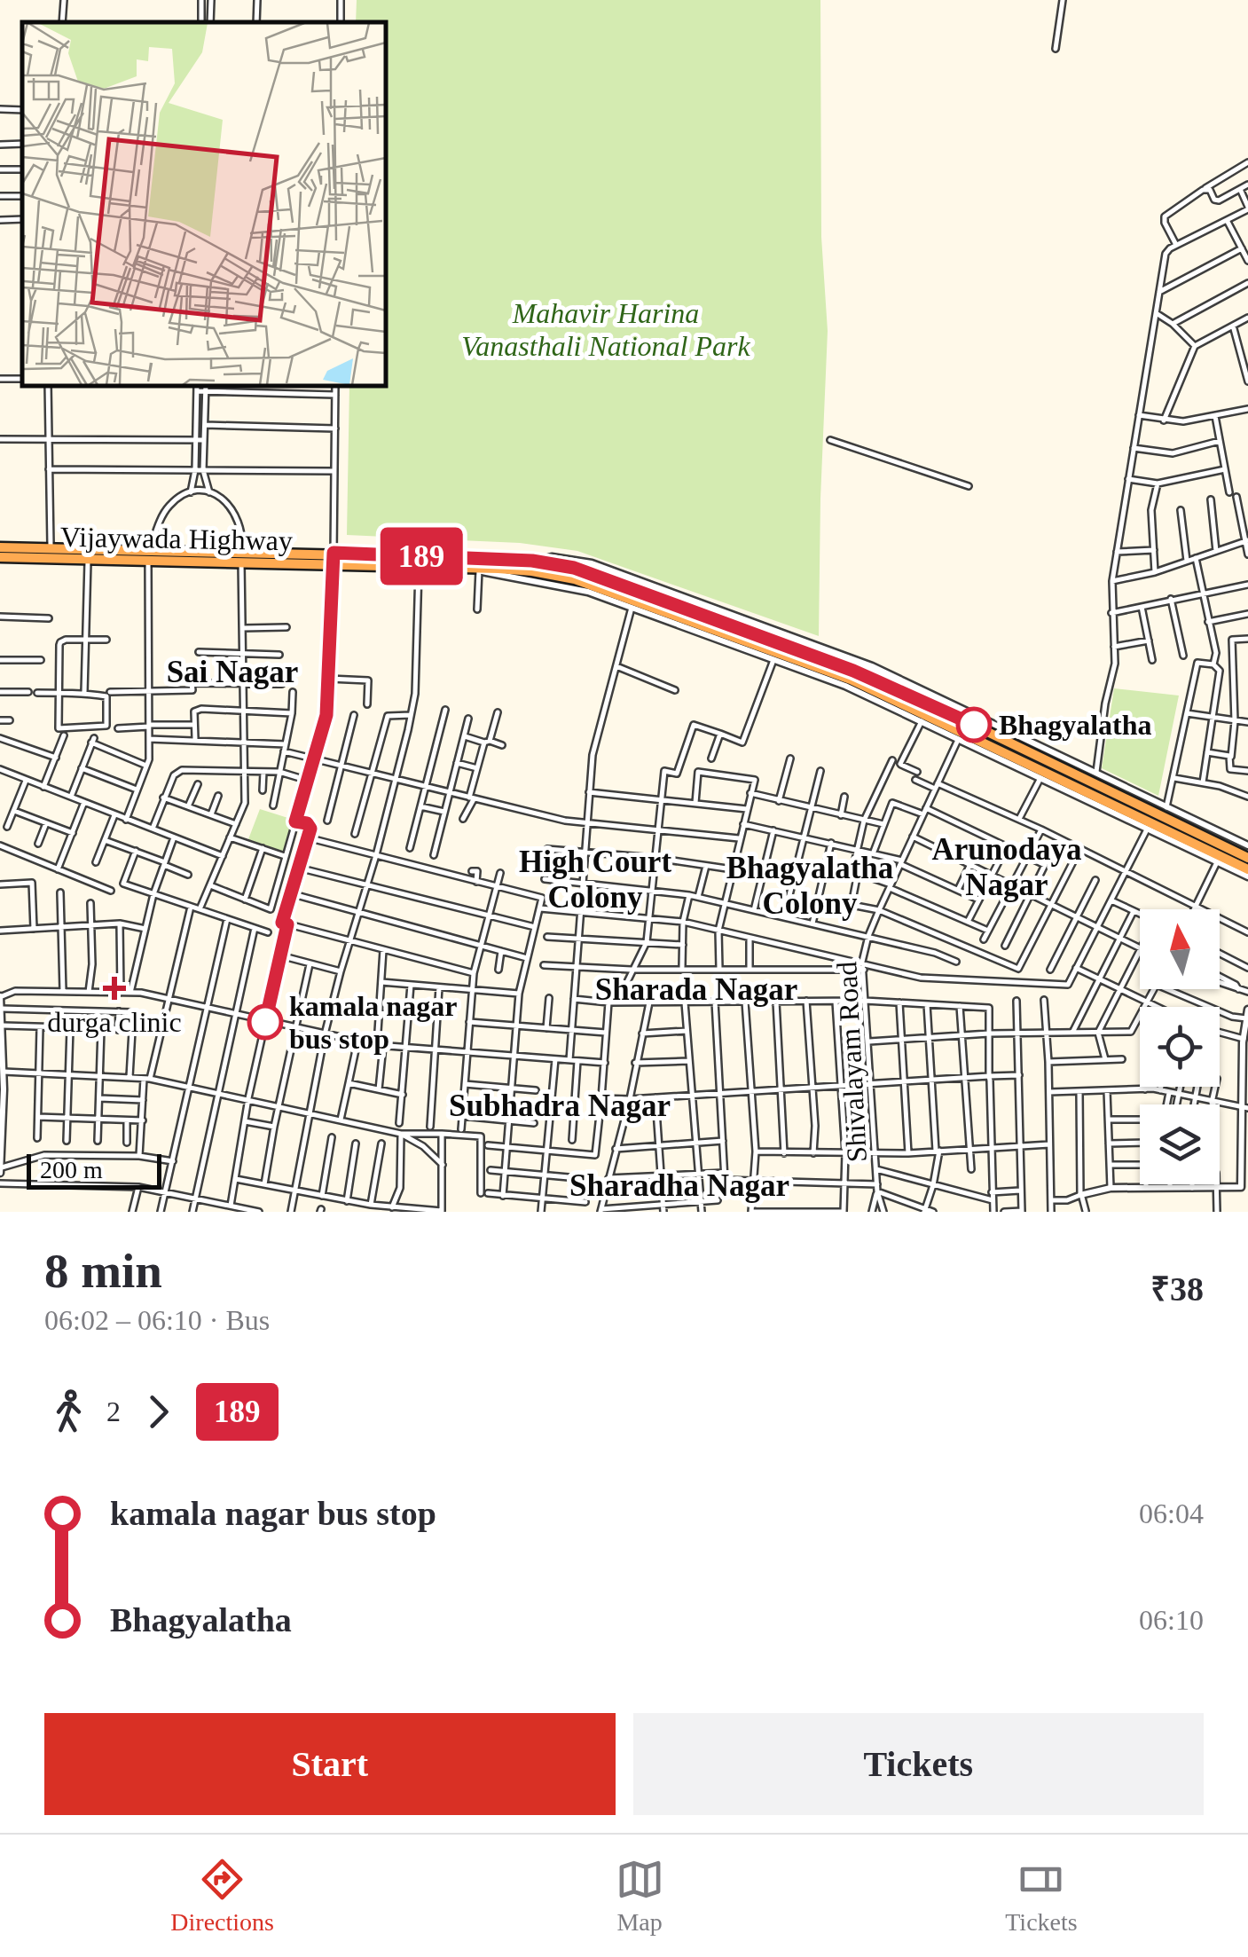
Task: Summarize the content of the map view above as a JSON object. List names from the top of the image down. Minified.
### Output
{"streets":{"highway":["Vijaywada Highway"],"street":["Shivalayam Road"]},"districts":["Sai Nagar","Arunodaya Nagar","High Court Colony","Bhagyalatha Colony","Sharada Nagar","Subhadra Nagar","Sharadha Nagar"],"parks":["Mahavir Harina Vanasthali National Park"],"places":{"other":["Bhagyalatha","kamala nagar bus stop"],"health":["durga clinic"]},"lines":["bus line 189"],"scale_bar":"200 m","north":"top","page":{"on_map":"189","scale":"200 m","heading":["8 min","06:02 – 06:10 · Bus","₹38"],"legs":["2","189"],"list":[{"name":"kamala nagar bus stop","value":"06:04"},{"name":"Bhagyalatha","value":"06:10"}],"buttons":["Start","Tickets"],"tabs":["Directions","Map","Tickets"]}}
